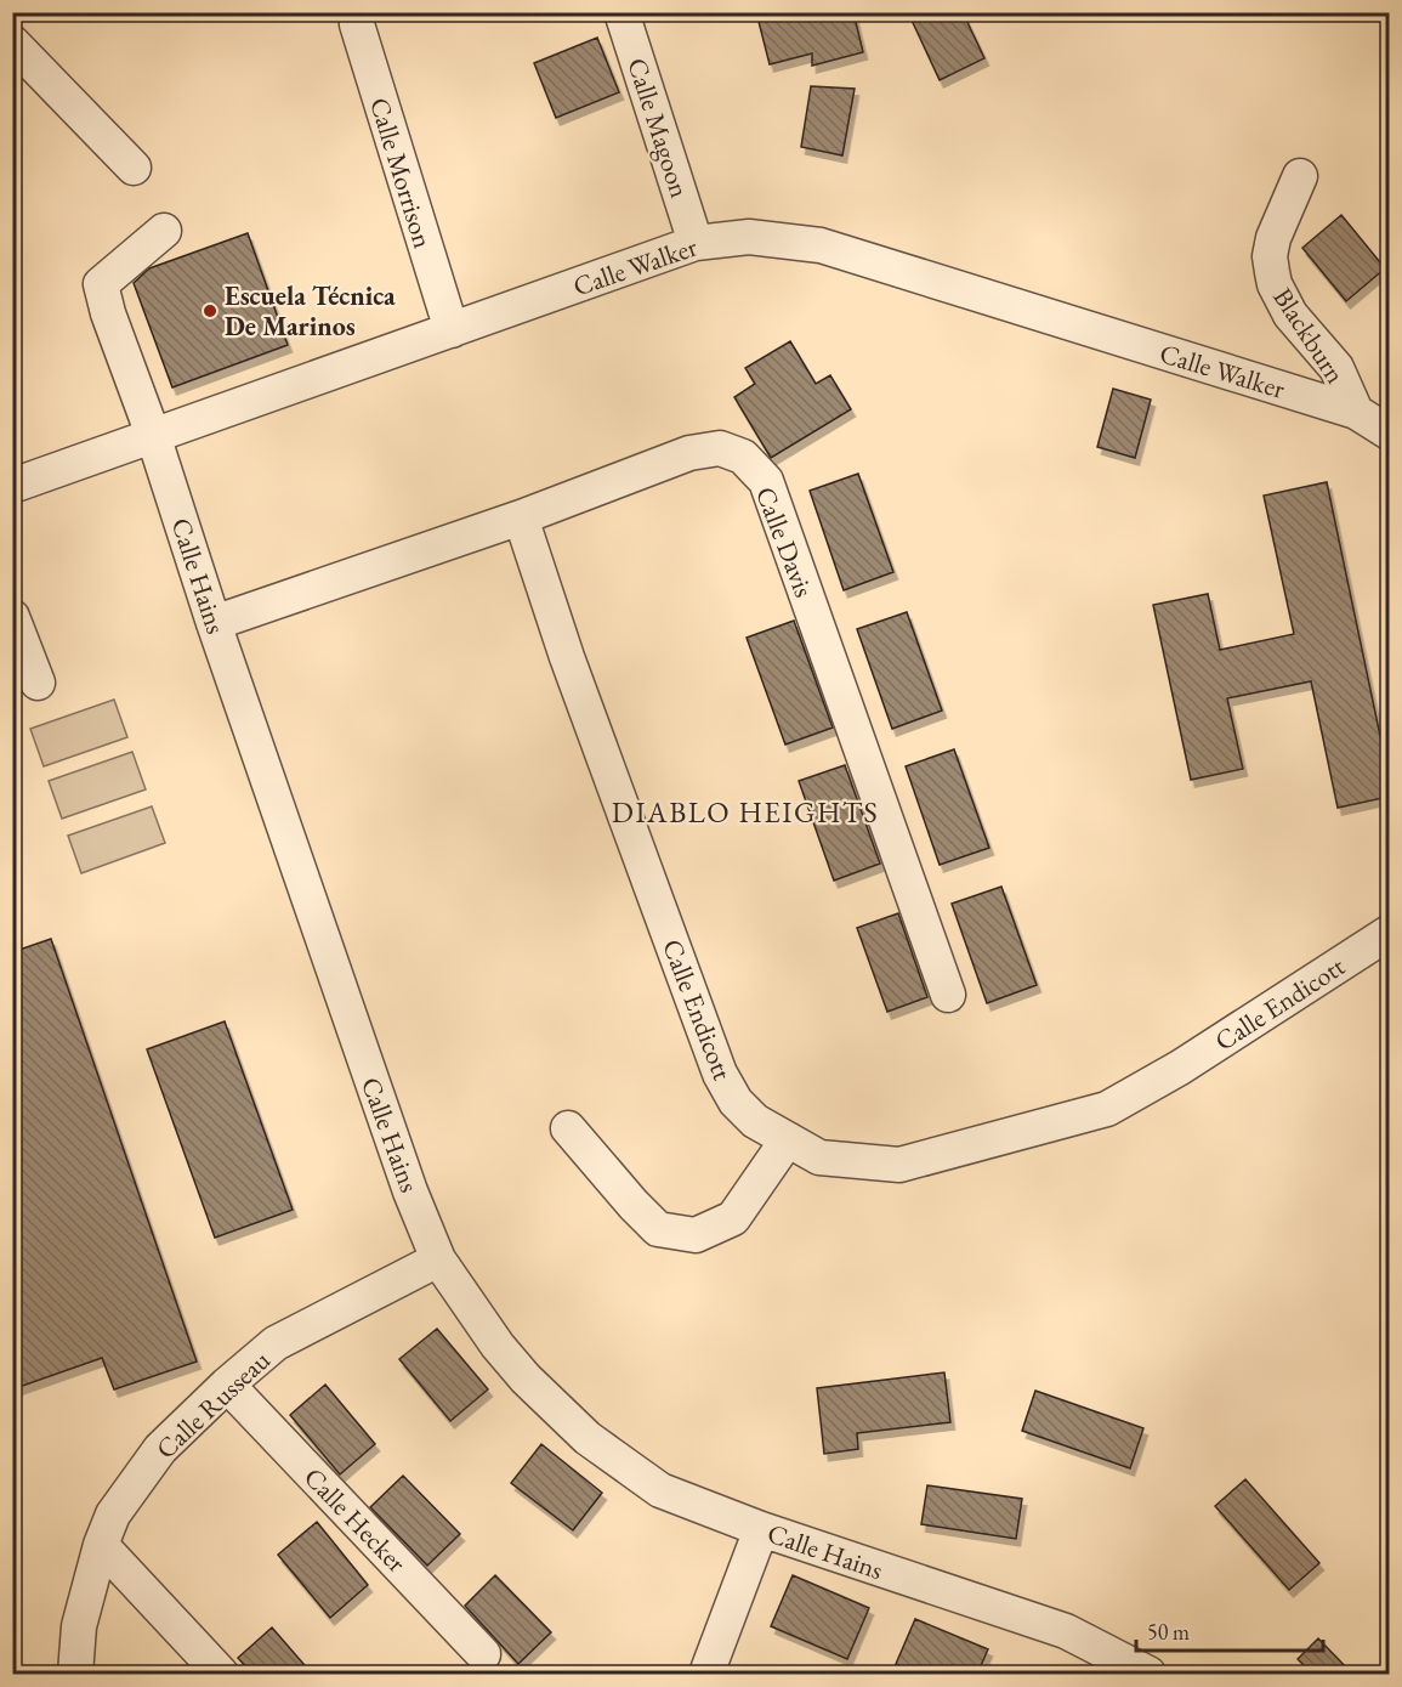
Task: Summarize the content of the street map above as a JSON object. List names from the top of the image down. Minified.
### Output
{"streets":{"street":["Calle Magoon","Calle Morrison","Calle Walker","Blackburn","Calle Davis","Calle Hains","Calle Endicott","Calle Russeau","Calle Hecker"]},"crossings":[["Calle Magoon","Calle Walker"],["Calle Morrison","Calle Walker"],["Calle Walker","Blackburn"],["Calle Walker","Calle Hains"],["Calle Davis","Calle Hains"],["Calle Davis","Calle Endicott"],["Calle Hains","Calle Russeau"],["Calle Russeau","Calle Hecker"]],"districts":["DIABLO HEIGHTS"],"places":["Escuela Técnica De Marinos"],"scale_bar":"50 m"}
